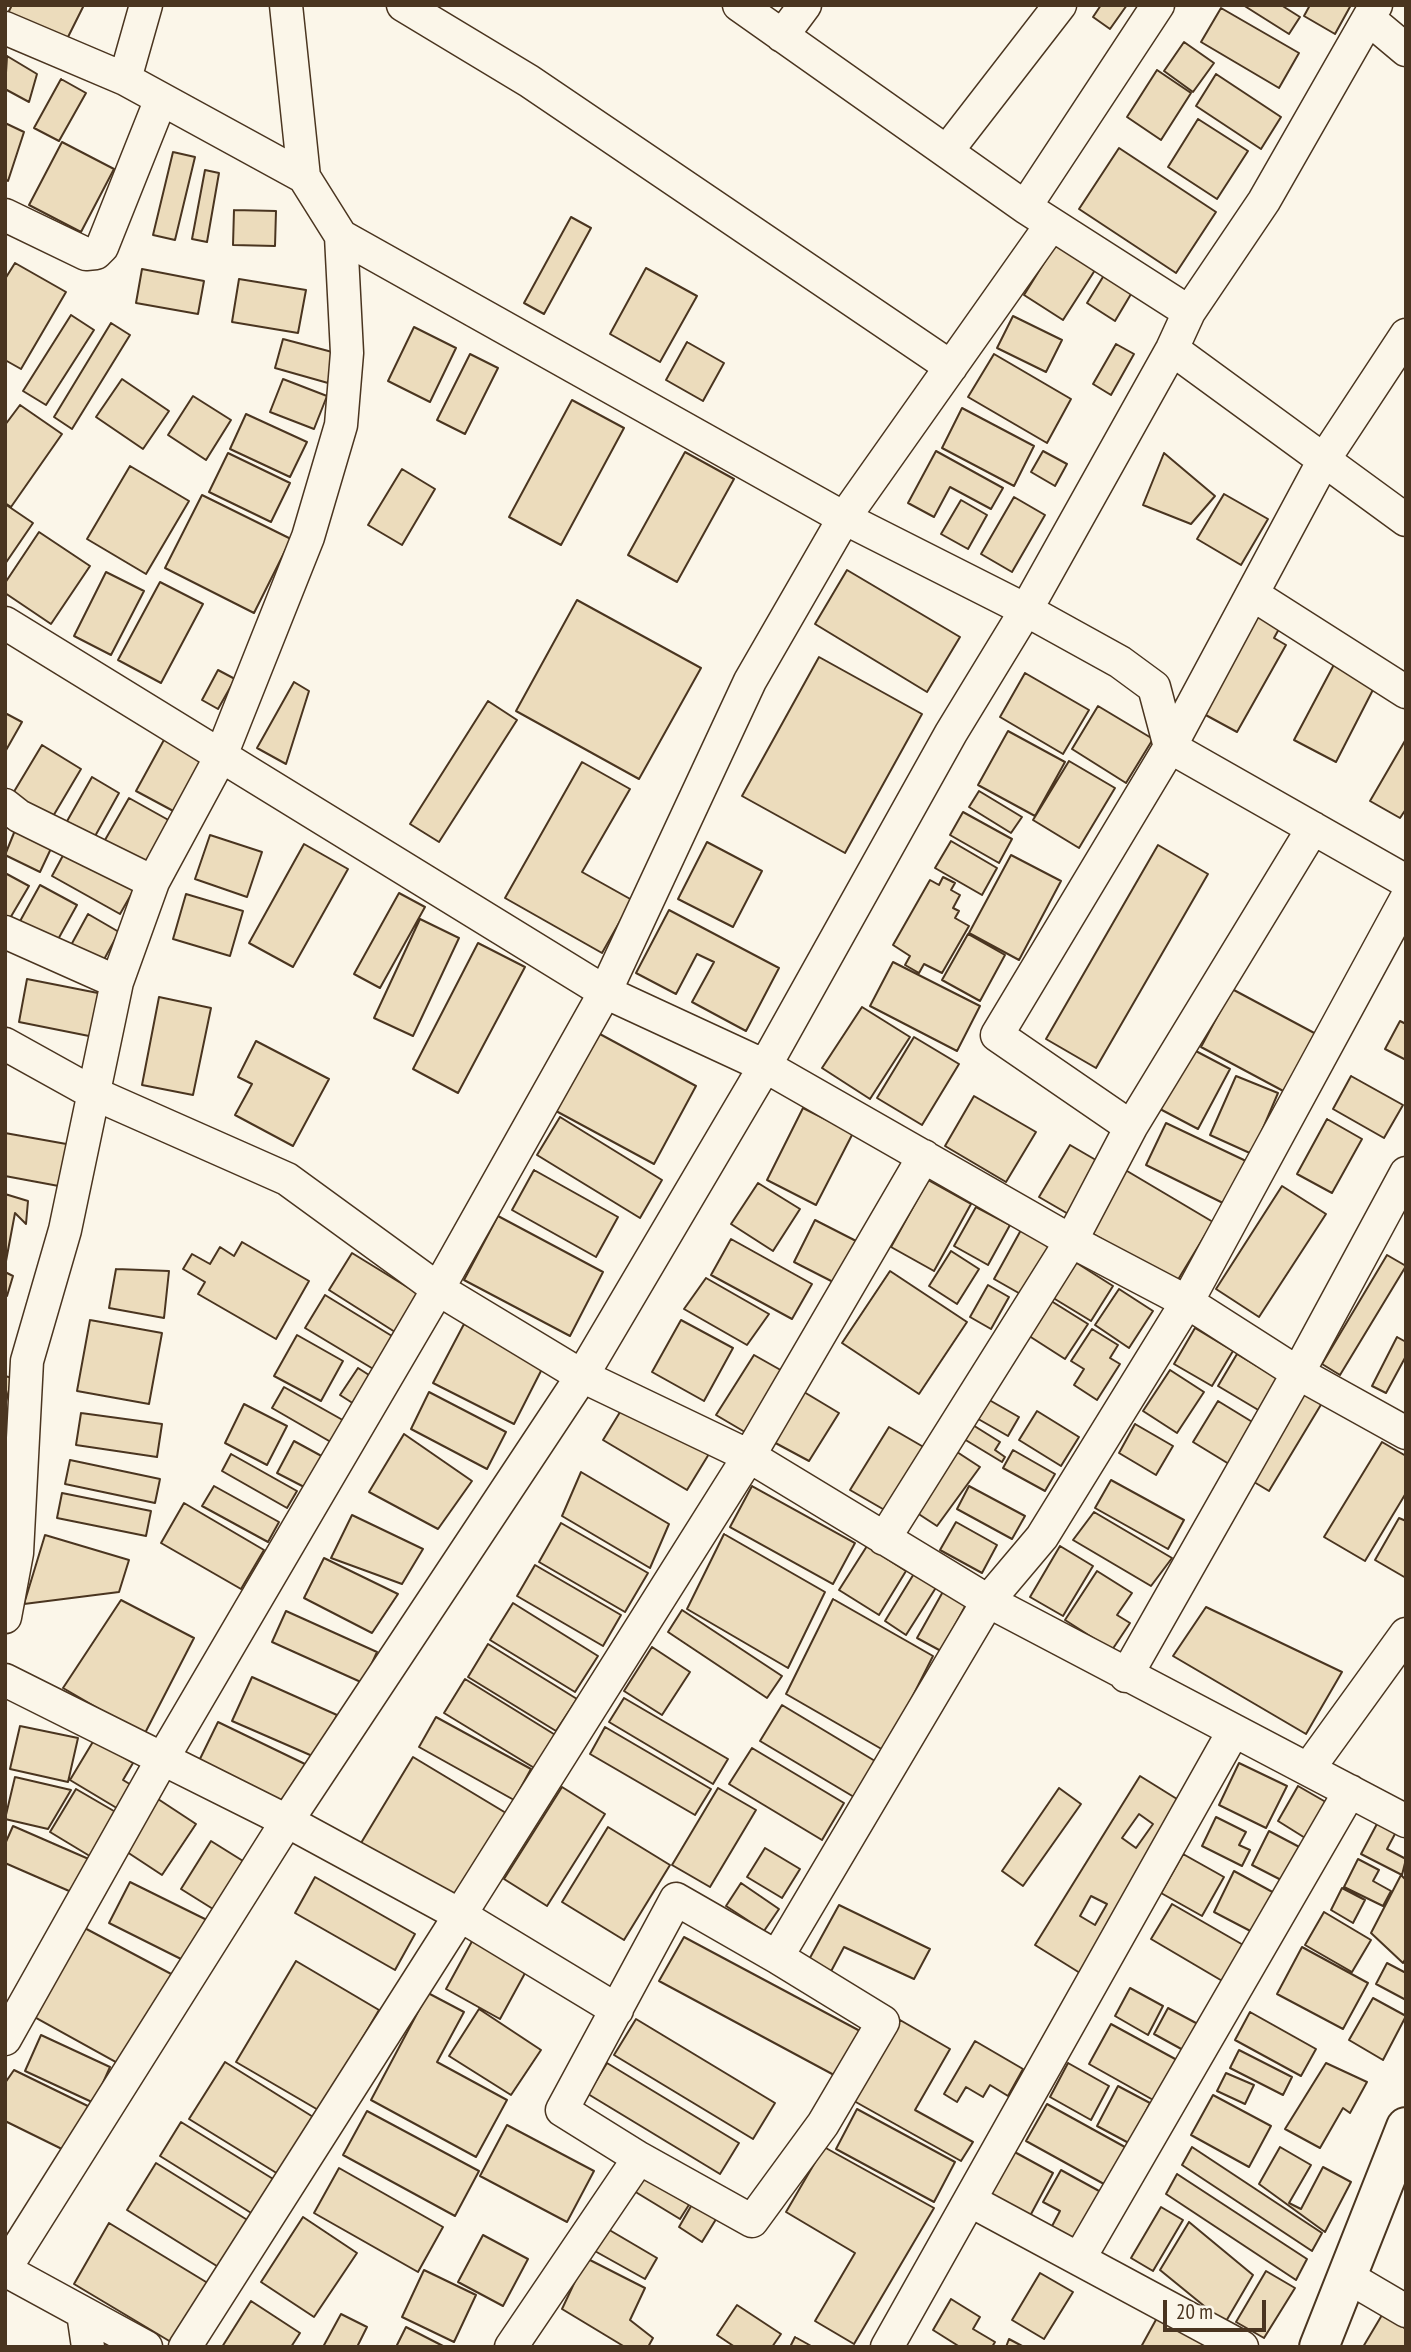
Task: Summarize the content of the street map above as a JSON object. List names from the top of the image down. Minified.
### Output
{"scale_bar":"20 m"}
